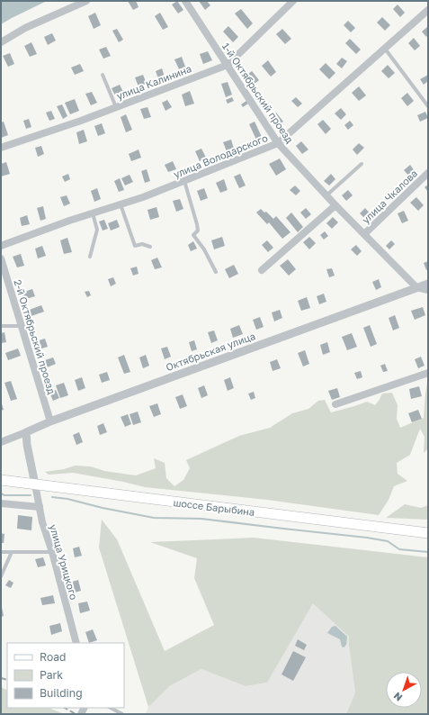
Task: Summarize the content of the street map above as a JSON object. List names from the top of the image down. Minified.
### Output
{"streets":{"main road":["шоссе Барыбина"],"street":["улица Калинина","1-й Октябрьский проезд","улица Володарского","улица Чкалова","2-й Октябрьский проезд","Октябрьская улица","улица Урицкого"]},"crossings":[["улица Калинина","1-й Октябрьский проезд"],["1-й Октябрьский проезд","улица Володарского"],["1-й Октябрьский проезд","улица Чкалова"],["1-й Октябрьский проезд","Октябрьская улица"],["2-й Октябрьский проезд","Октябрьская улица"],["шоссе Барыбина","улица Урицкого"]],"legend":["Road","Park","Building"],"north":"bottom left"}
